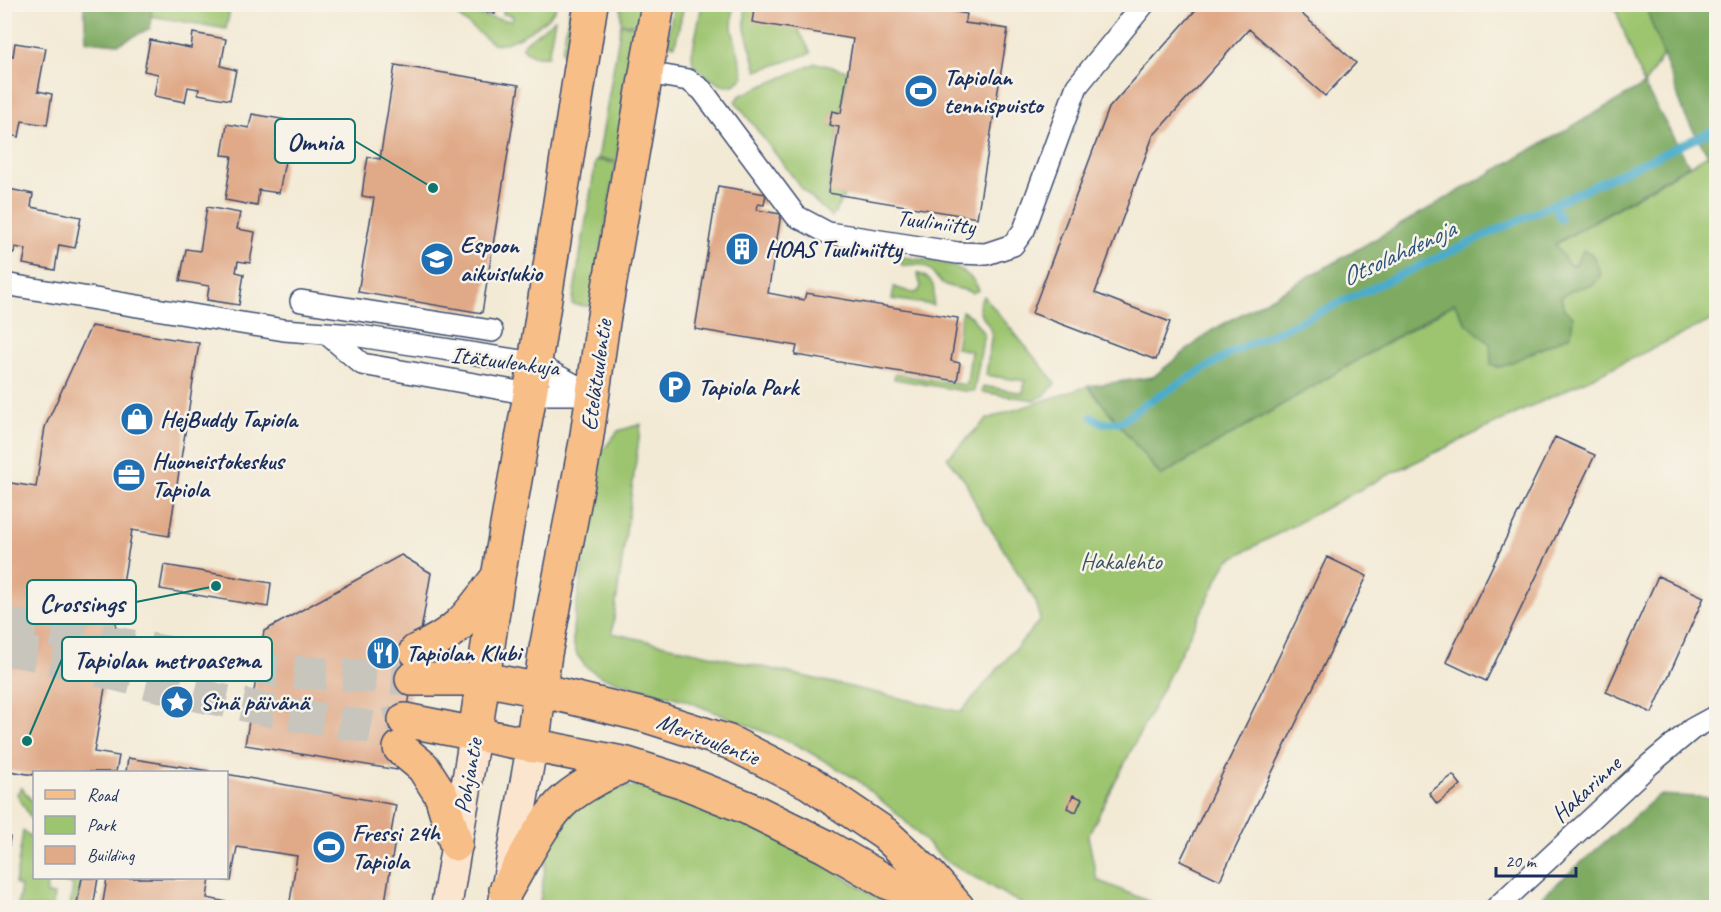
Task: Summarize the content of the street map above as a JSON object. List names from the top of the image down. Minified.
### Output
{"streets":{"main road":["Etelätuulentie","Merituulentie","Pohjantie"],"street":["Tuuliniitty","Itätuulenkuja","Hakarinne"]},"crossings":[["Tuuliniitty","Etelätuulentie"],["Itätuulenkuja","Etelätuulentie"],["Etelätuulentie","Merituulentie"],["Merituulentie","Pohjantie"]],"water":["Otsolahdenoja"],"parks":["Hakalehto"],"places":{"sports":["Tapiolan tennispuisto","Fressi 24h Tapiola"],"other":["Omnia","Crossings","Tapiolan metroasema"],"building":["HOAS Tuuliniitty"],"school or university":["Espoon aikuislukio"],"parking":["Tapiola Park"],"shop":["HejBuddy Tapiola"],"office":["Huoneistokeskus Tapiola"],"restaurant":["Tapiolan Klubi"],"place":["Sinä päivänä"]},"legend":["Road","Park","Building"],"scale_bar":"20 m"}
